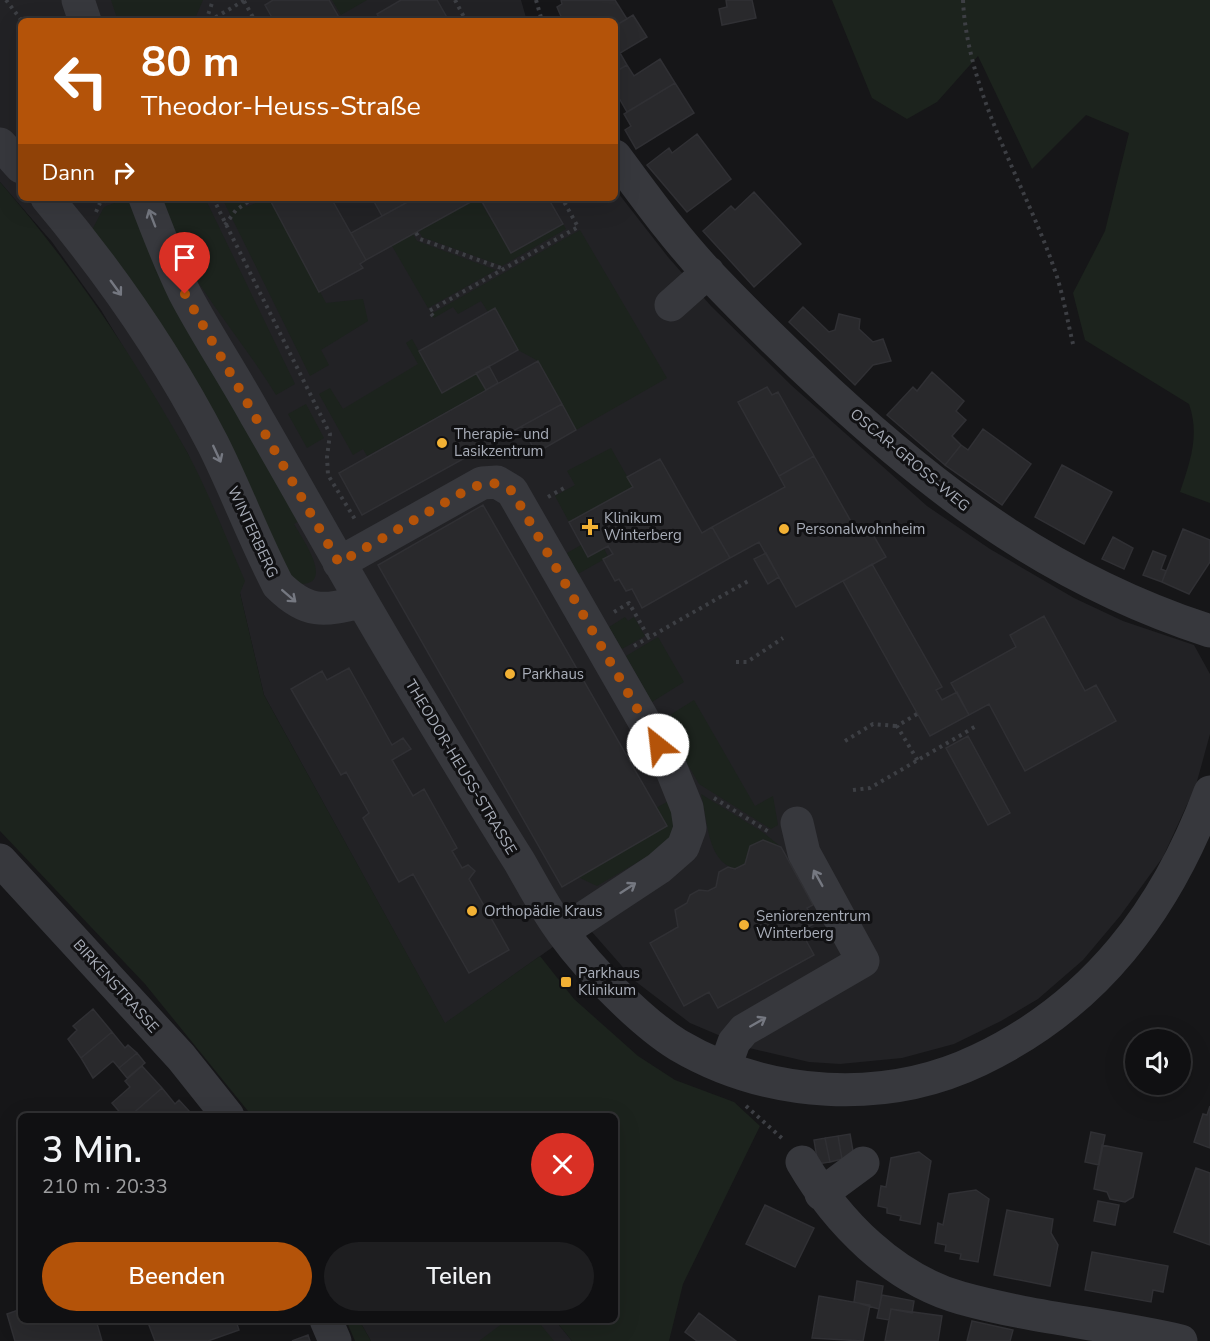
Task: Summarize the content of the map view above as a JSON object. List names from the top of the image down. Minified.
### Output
{"streets":{"street":["OSCAR-GROSS-WEG","WINTERBERG","THEODOR-HEUSS-STRASSE","BIRKENSTRASSE"]},"crossings":[["WINTERBERG","THEODOR-HEUSS-STRASSE"]],"places":{"other":["Therapie- und Lasikzentrum","Personalwohnheim","Parkhaus","Orthopädie Kraus","Seniorenzentrum Winterberg"],"health":["Klinikum Winterberg"],"transit":["Parkhaus Klinikum"]},"page":{"turn":["80 m","Theodor-Heuss-Straße"],"then":"Dann","heading":["3 Min.","210 m · 20:33"],"buttons":["Beenden","Teilen"]}}
